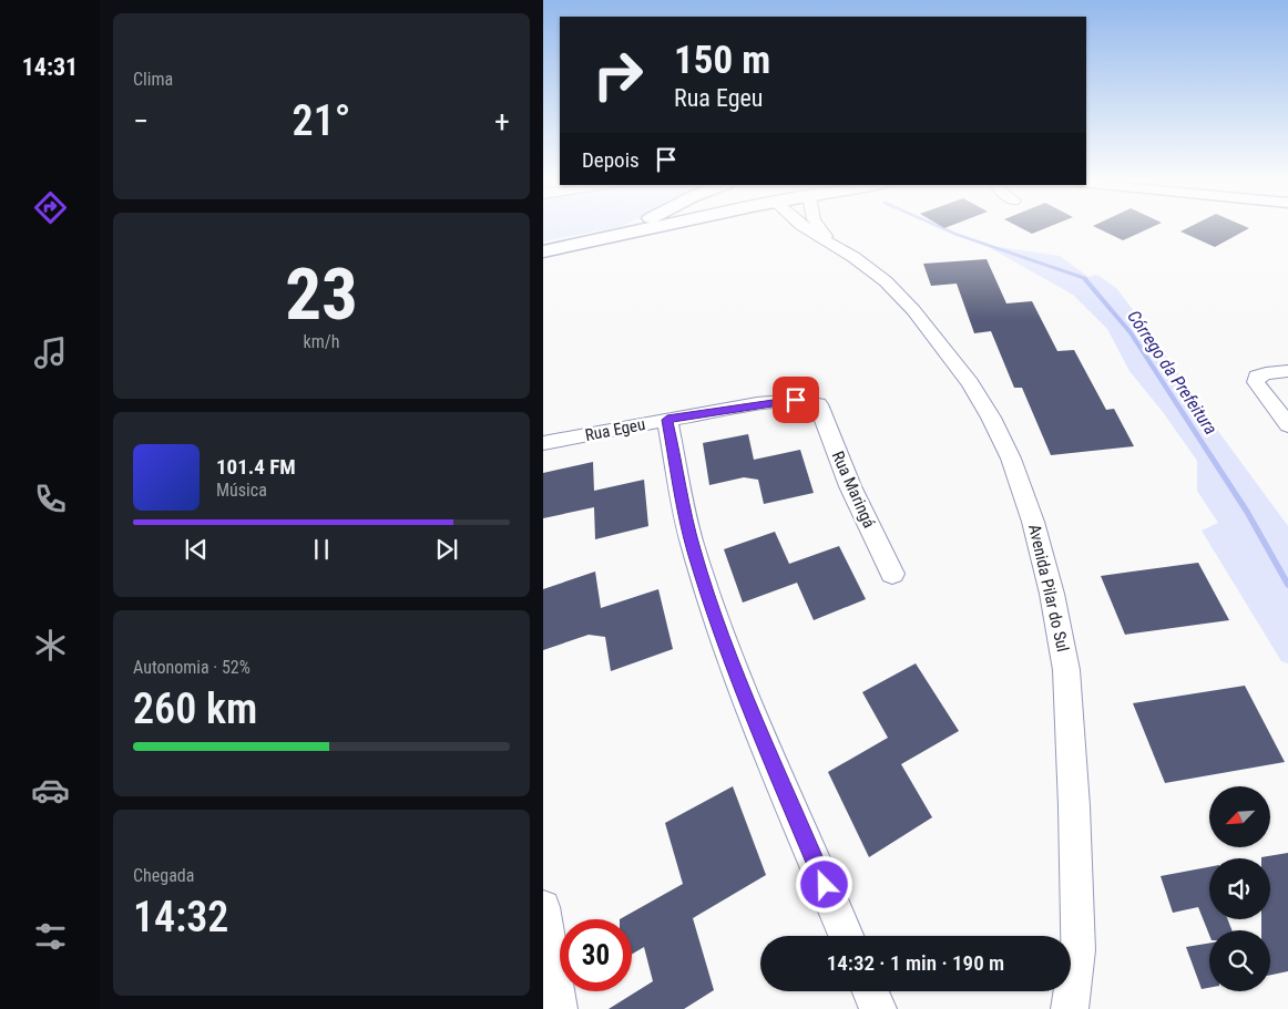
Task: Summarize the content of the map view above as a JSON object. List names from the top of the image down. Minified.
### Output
{"streets":{"street":["Rua Egeu","Rua Maringá","Avenida Pilar do Sul"]},"crossings":[["Rua Egeu","Rua Maringá"]],"water":["Córrego da Prefeitura"],"north":"bottom left","page":{"tabs":"14:31","tile":["Clima",["23","km/h"],["Autonomia · 52%","260 km"],["Chegada","14:32"]],"turn":["150 m","Rua Egeu"],"heat":["−","21°","+"],"then":"Depois","song":["101.4 FM","Música"],"limit":"30","trip":"14:32 · 1 min · 190 m"}}
